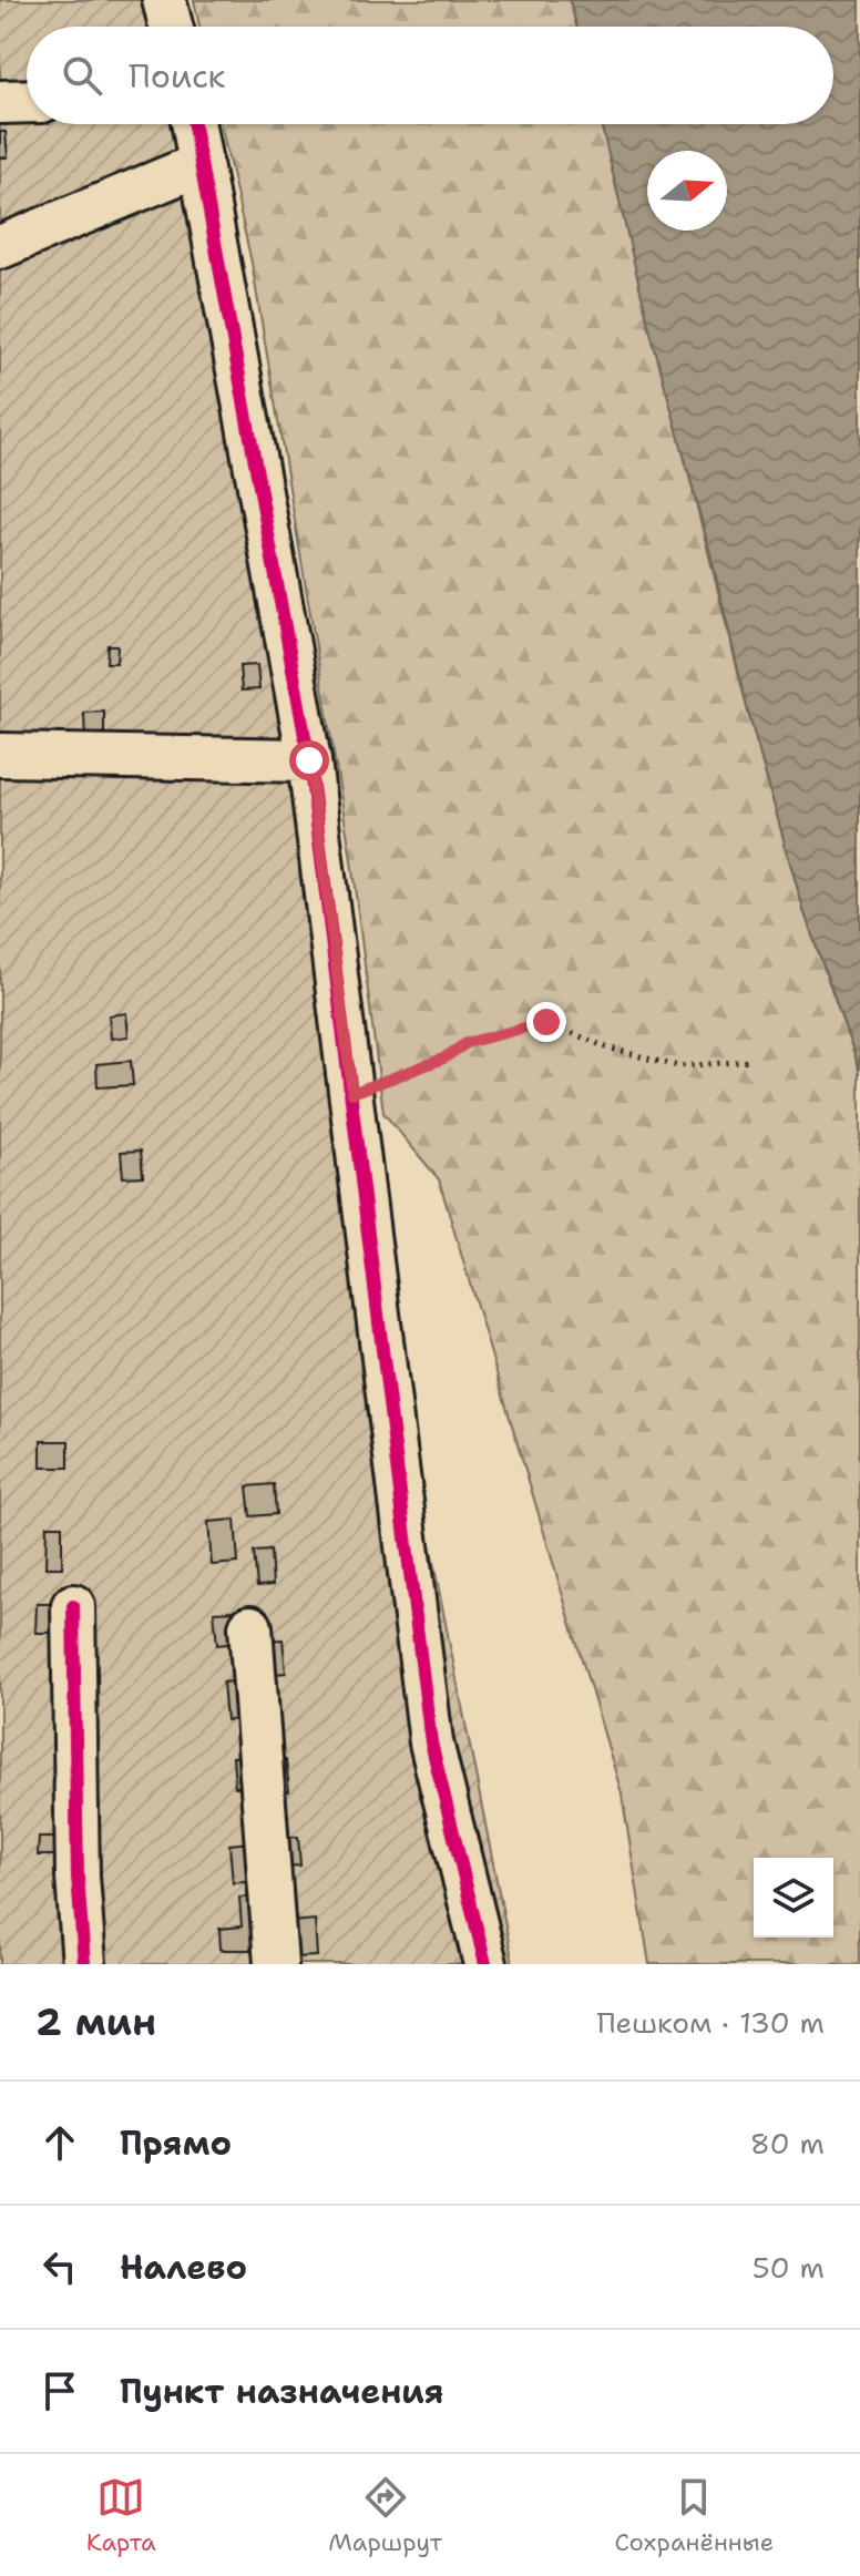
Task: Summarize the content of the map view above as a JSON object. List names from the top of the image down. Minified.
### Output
{"north":"right","page":{"search":"Поиск","heading":["2 мин","Пешком · 130 m"],"list":[["Прямо","80 m"],["Налево","50 m"],"Пункт назначения"],"nav":["Карта","Маршрут","Сохранённые"]}}
